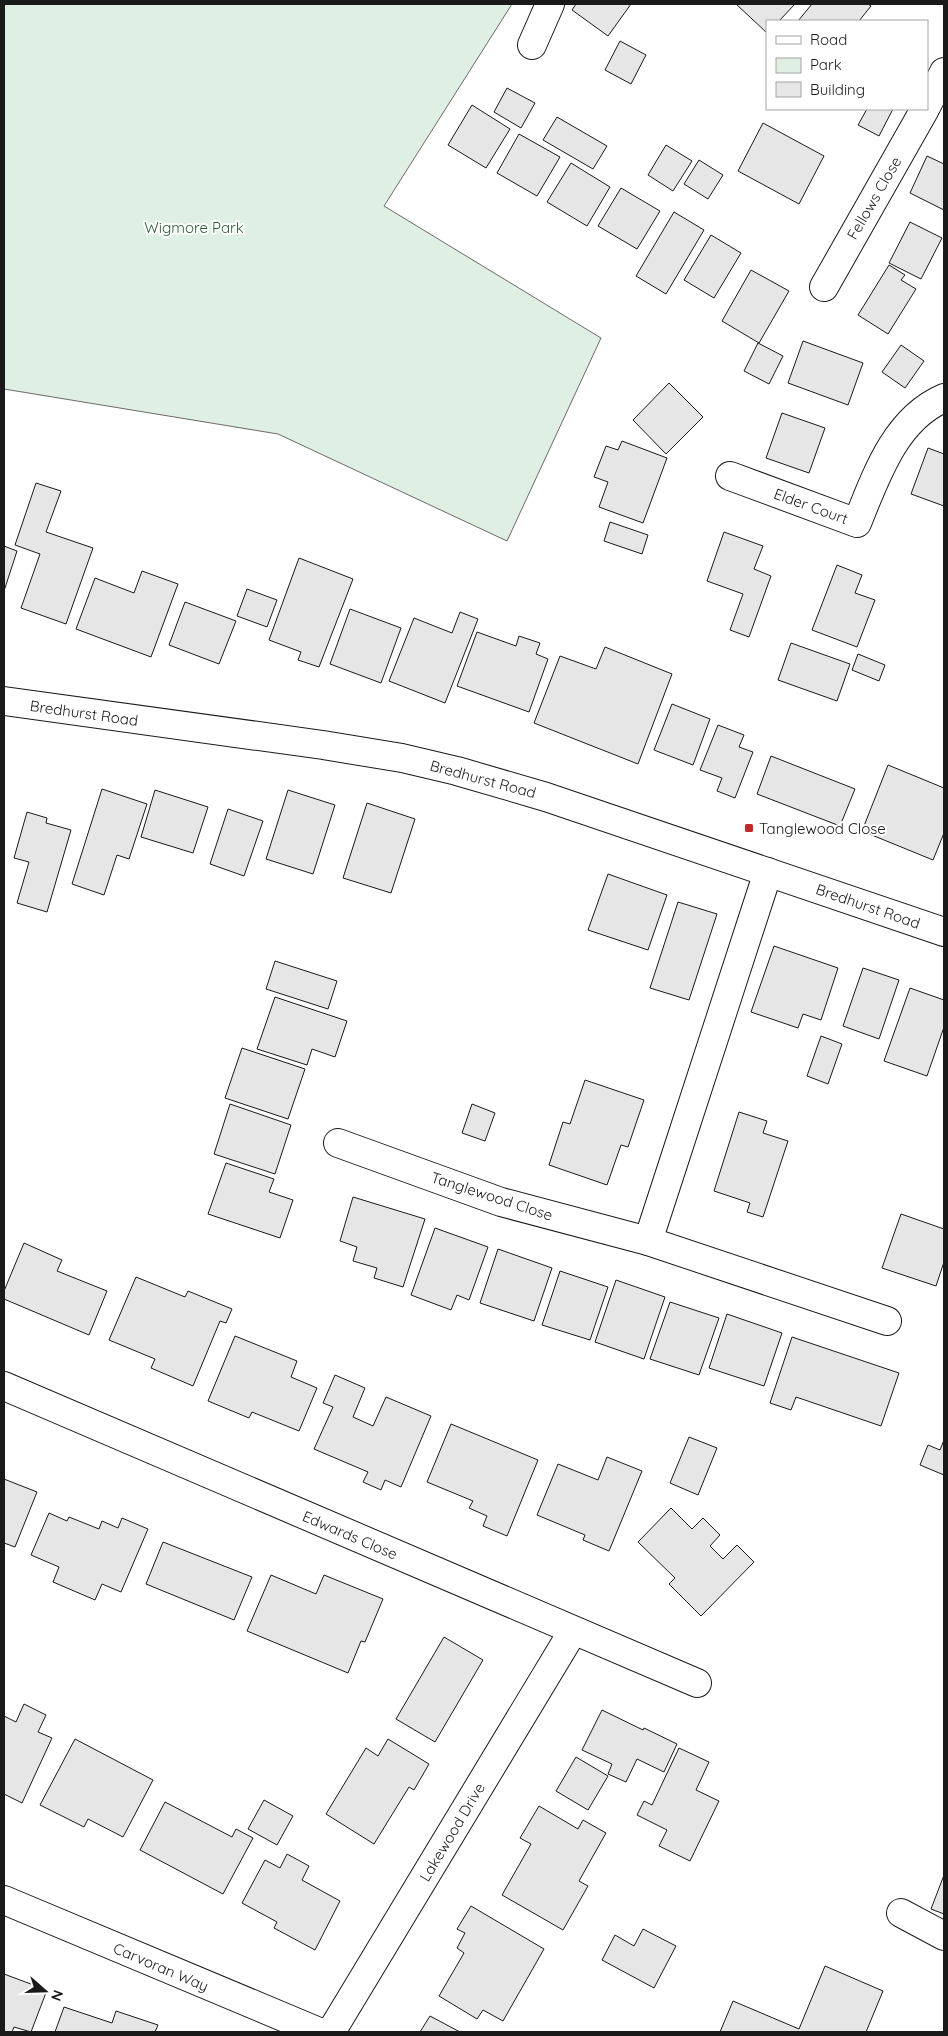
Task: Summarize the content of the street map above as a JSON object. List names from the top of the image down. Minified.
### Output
{"streets":{"street":["Fellows Close","Elder Court","Bredhurst Road","Tanglewood Close","Edwards Close","Lakewood Drive","Carvoran Way"]},"crossings":[["Edwards Close","Lakewood Drive"]],"parks":["Wigmore Park"],"places":{"transit":["Tanglewood Close"]},"legend":["Road","Park","Building"],"north":"right"}
